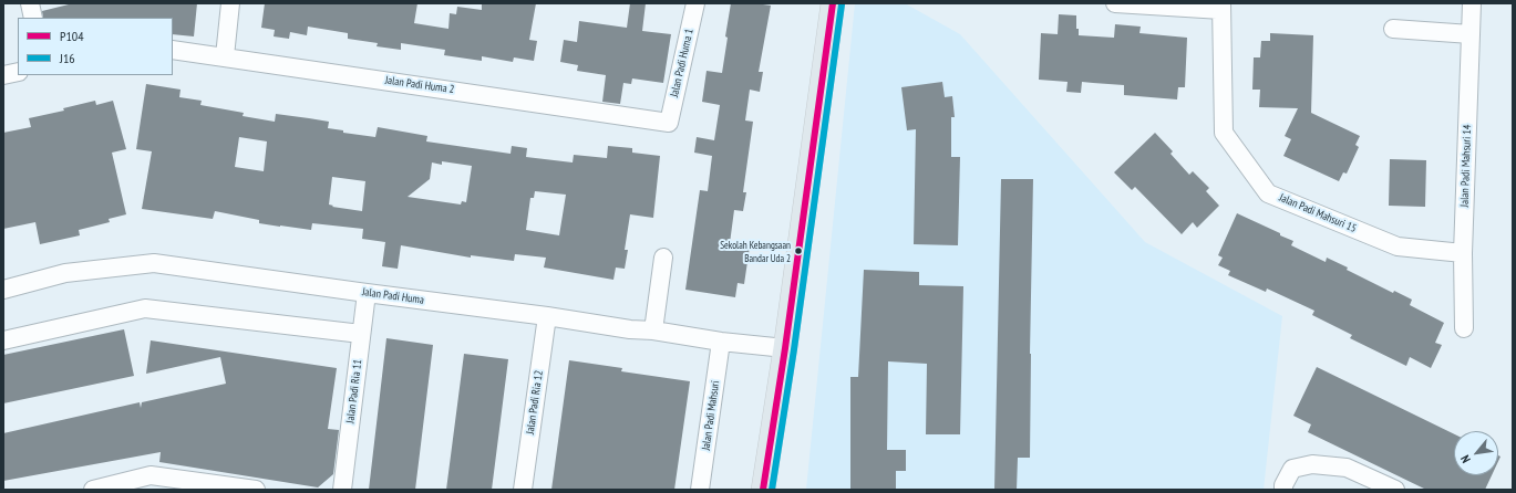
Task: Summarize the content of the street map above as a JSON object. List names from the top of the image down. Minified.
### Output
{"streets":{"street":["Jalan Padi Huma 1","Jalan Padi Huma 2","Jalan Padi Mahsuri 14","Jalan Padi Mahsuri 15","Jalan Padi Huma","Jalan Padi Ria 11","Jalan Padi Ria 12","Jalan Padi Mahsuri"]},"crossings":[["Jalan Padi Huma 1","Jalan Padi Huma 2"],["Jalan Padi Mahsuri 14","Jalan Padi Mahsuri 15"],["Jalan Padi Huma","Jalan Padi Ria 11"],["Jalan Padi Huma","Jalan Padi Ria 12"],["Jalan Padi Huma","Jalan Padi Mahsuri"]],"places":["Sekolah Kebangsaan Bandar Uda 2"],"lines":["transit line P104","transit line J16"],"legend":["P104","J16"],"north":"bottom left"}
